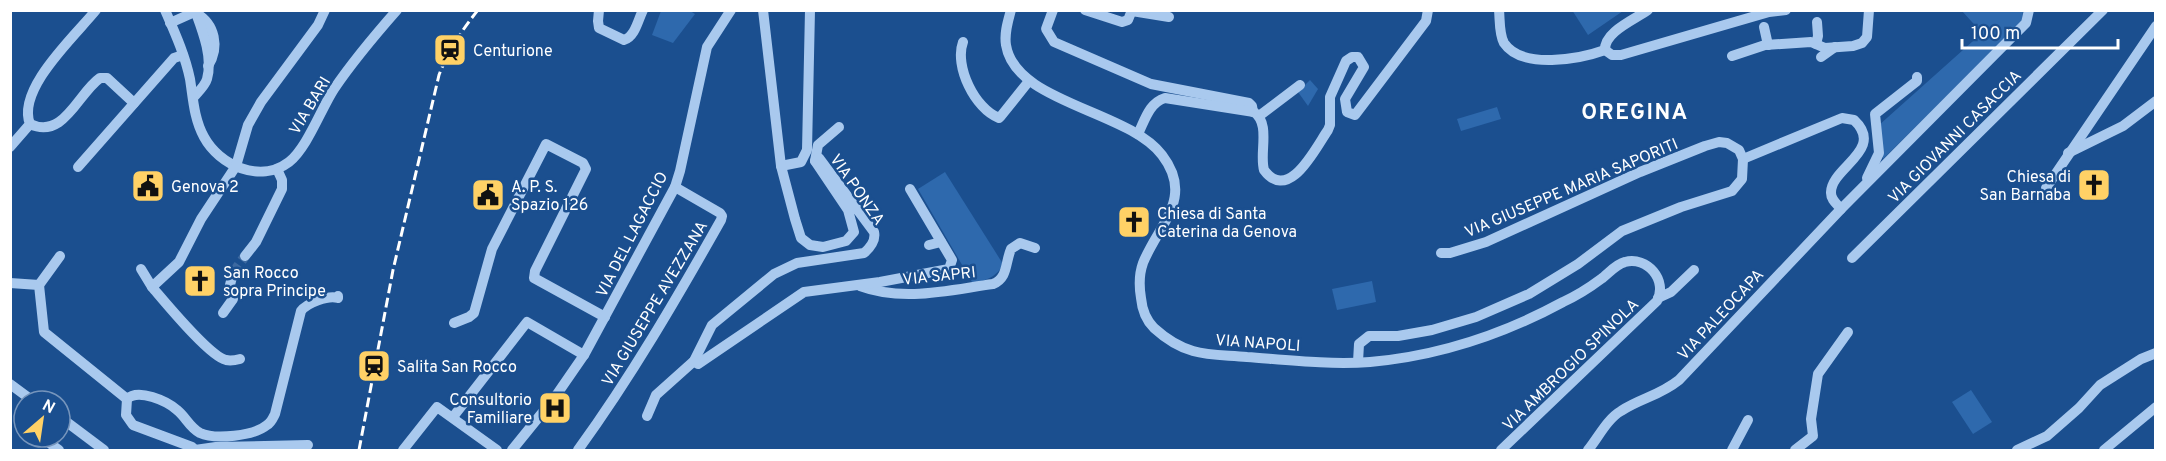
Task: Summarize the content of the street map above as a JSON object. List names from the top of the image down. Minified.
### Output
{"streets":{"street":["VIA BARI","VIA GIOVANNI CASACCIA","VIA GIUSEPPE MARIA SAPORITI","VIA PONZA","VIA DEL LAGACCIO","VIA SAPRI","VIA GIUSEPPE AVEZZANA","VIA PALEOCAPA","VIA NAPOLI","VIA AMBROGIO SPINOLA"]},"crossings":[["VIA DEL LAGACCIO","VIA GIUSEPPE AVEZZANA"],["VIA NAPOLI","VIA AMBROGIO SPINOLA"]],"districts":["OREGINA"],"places":{"station":["Centurione","Salita San Rocco"],"church":["Chiesa di San Barnaba","Chiesa di Santa Caterina da Genova","San Rocco sopra Principe"],"public building":["Genova 2","A. P. S. Spazio 126"],"hospital":["Consultorio Familiare"]},"scale_bar":"100 m","north":"top right"}
